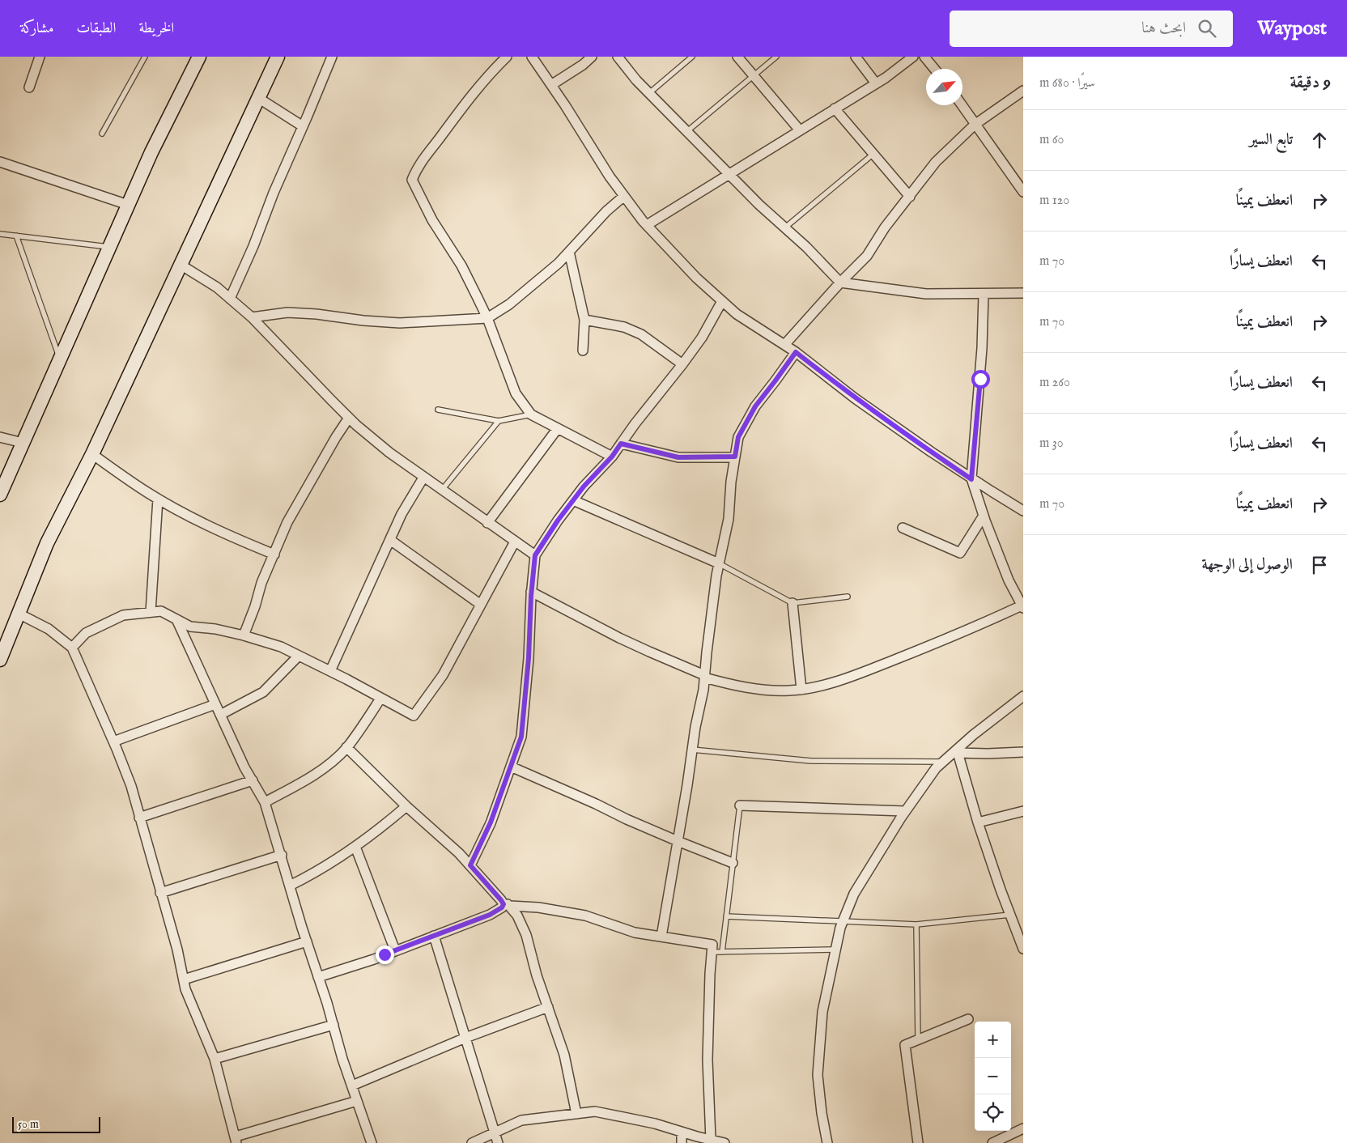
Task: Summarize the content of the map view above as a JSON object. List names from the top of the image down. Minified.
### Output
{"scale_bar":"50 m","north":"top right","page":{"header":"Waypost","search":"ابحث هنا","nav":["الخريطة","الطبقات","مشاركة"],"heading":["9 دقيقة","سيرًا · 680 m"],"list":[["تابع السير","60 m"],["انعطف يمينًا","120 m"],["انعطف يسارًا","70 m"],["انعطف يمينًا","70 m"],["انعطف يسارًا","260 m"],["انعطف يسارًا","30 m"],["انعطف يمينًا","70 m"],"الوصول إلى الوجهة"],"map_buttons":["+","−"],"scale":"50 m"}}
